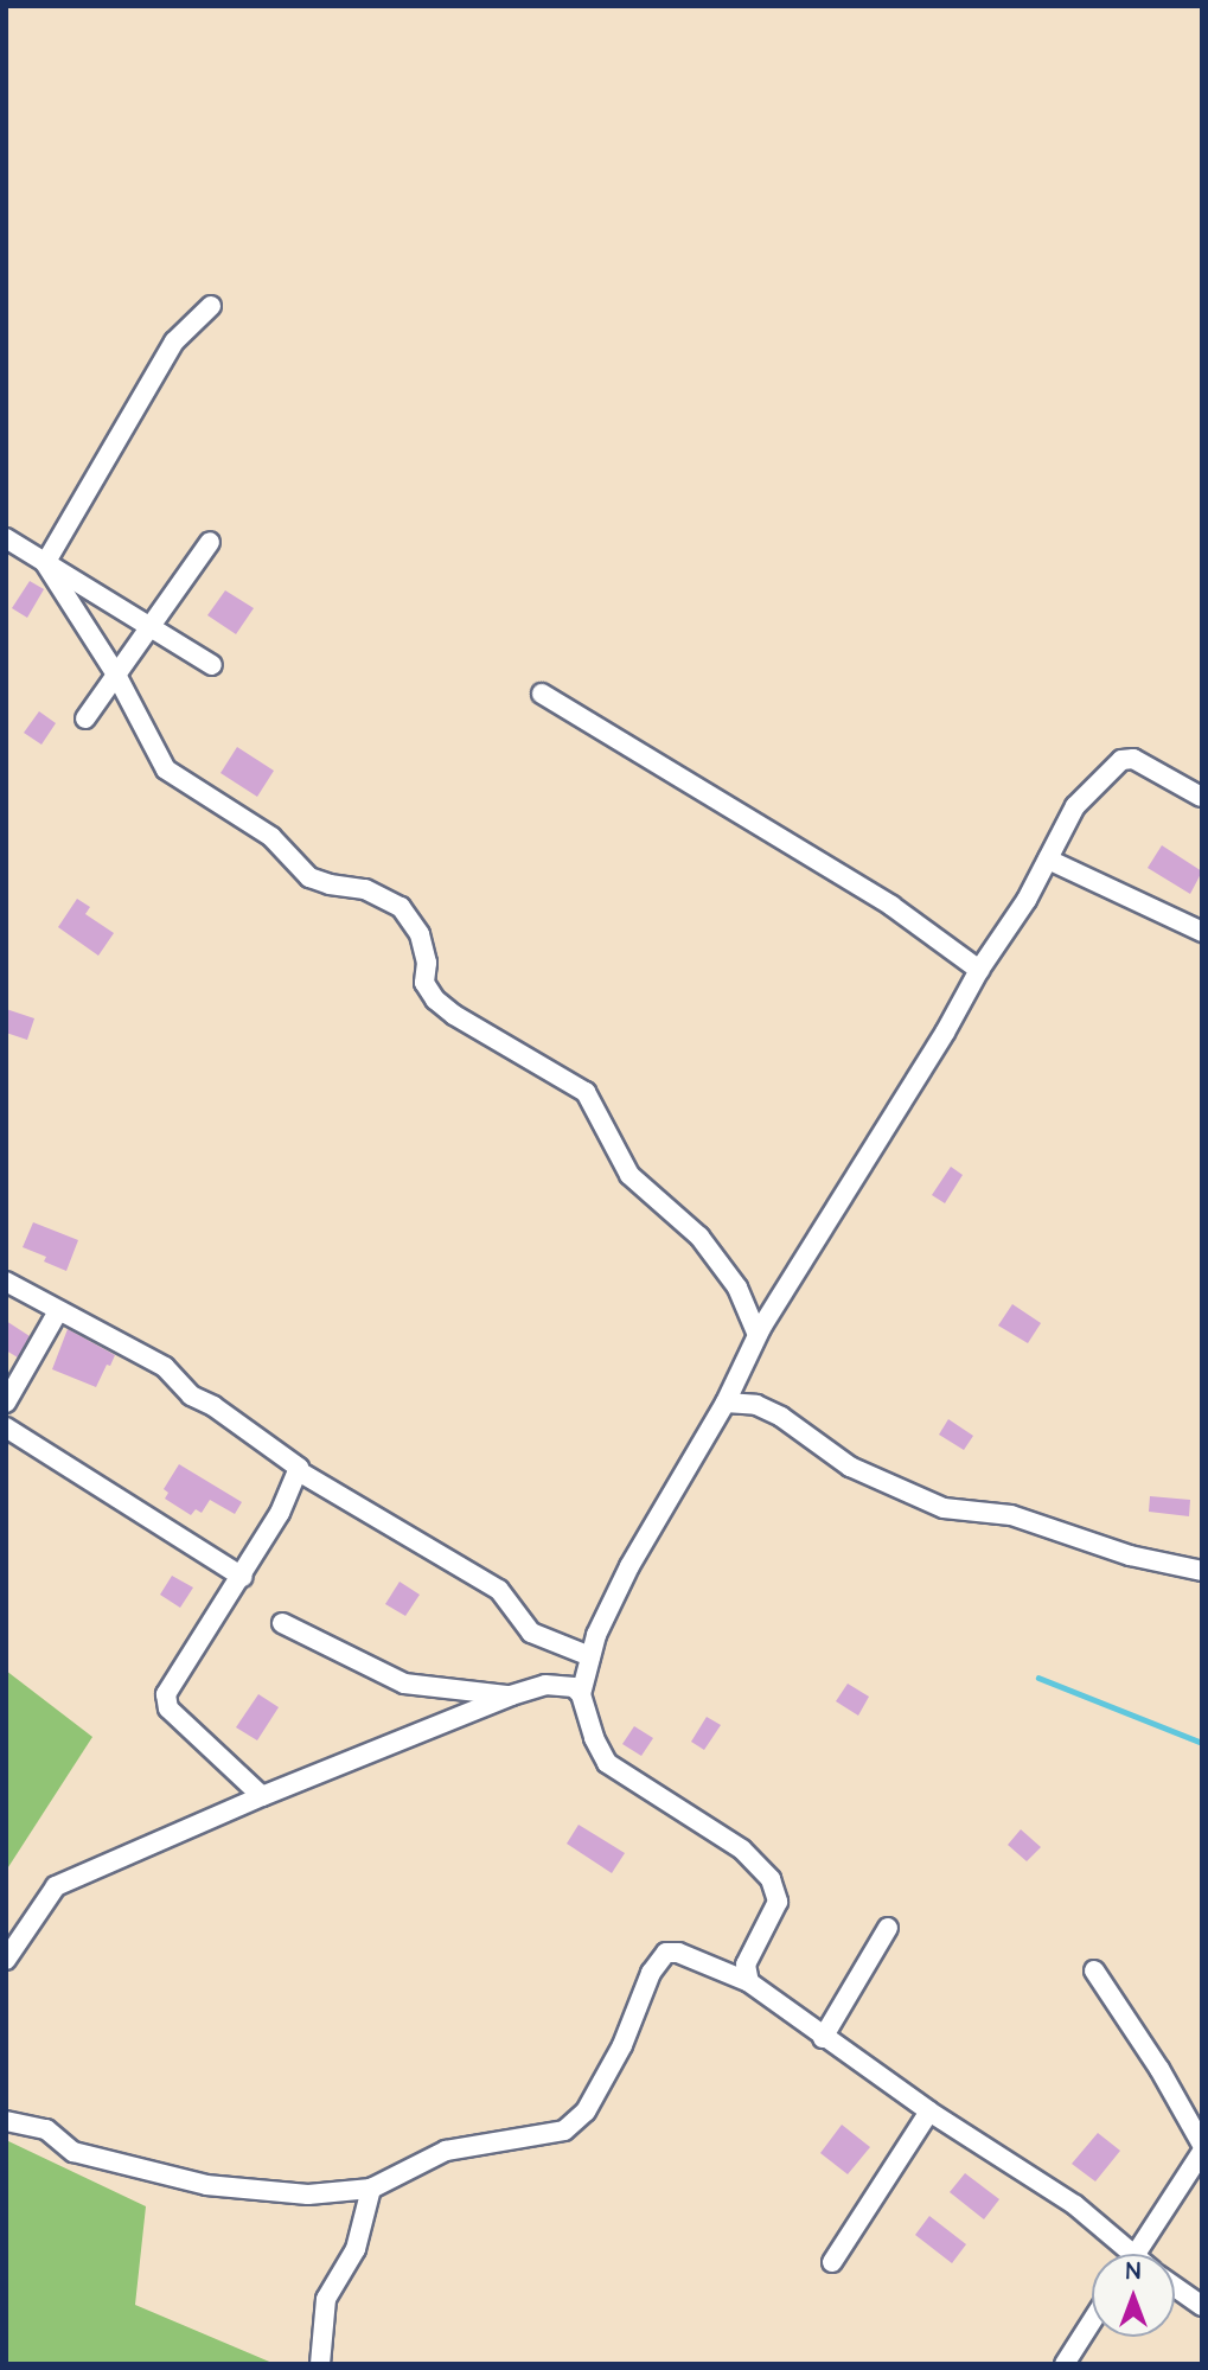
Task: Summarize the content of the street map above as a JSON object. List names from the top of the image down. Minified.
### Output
{"north":"top"}
